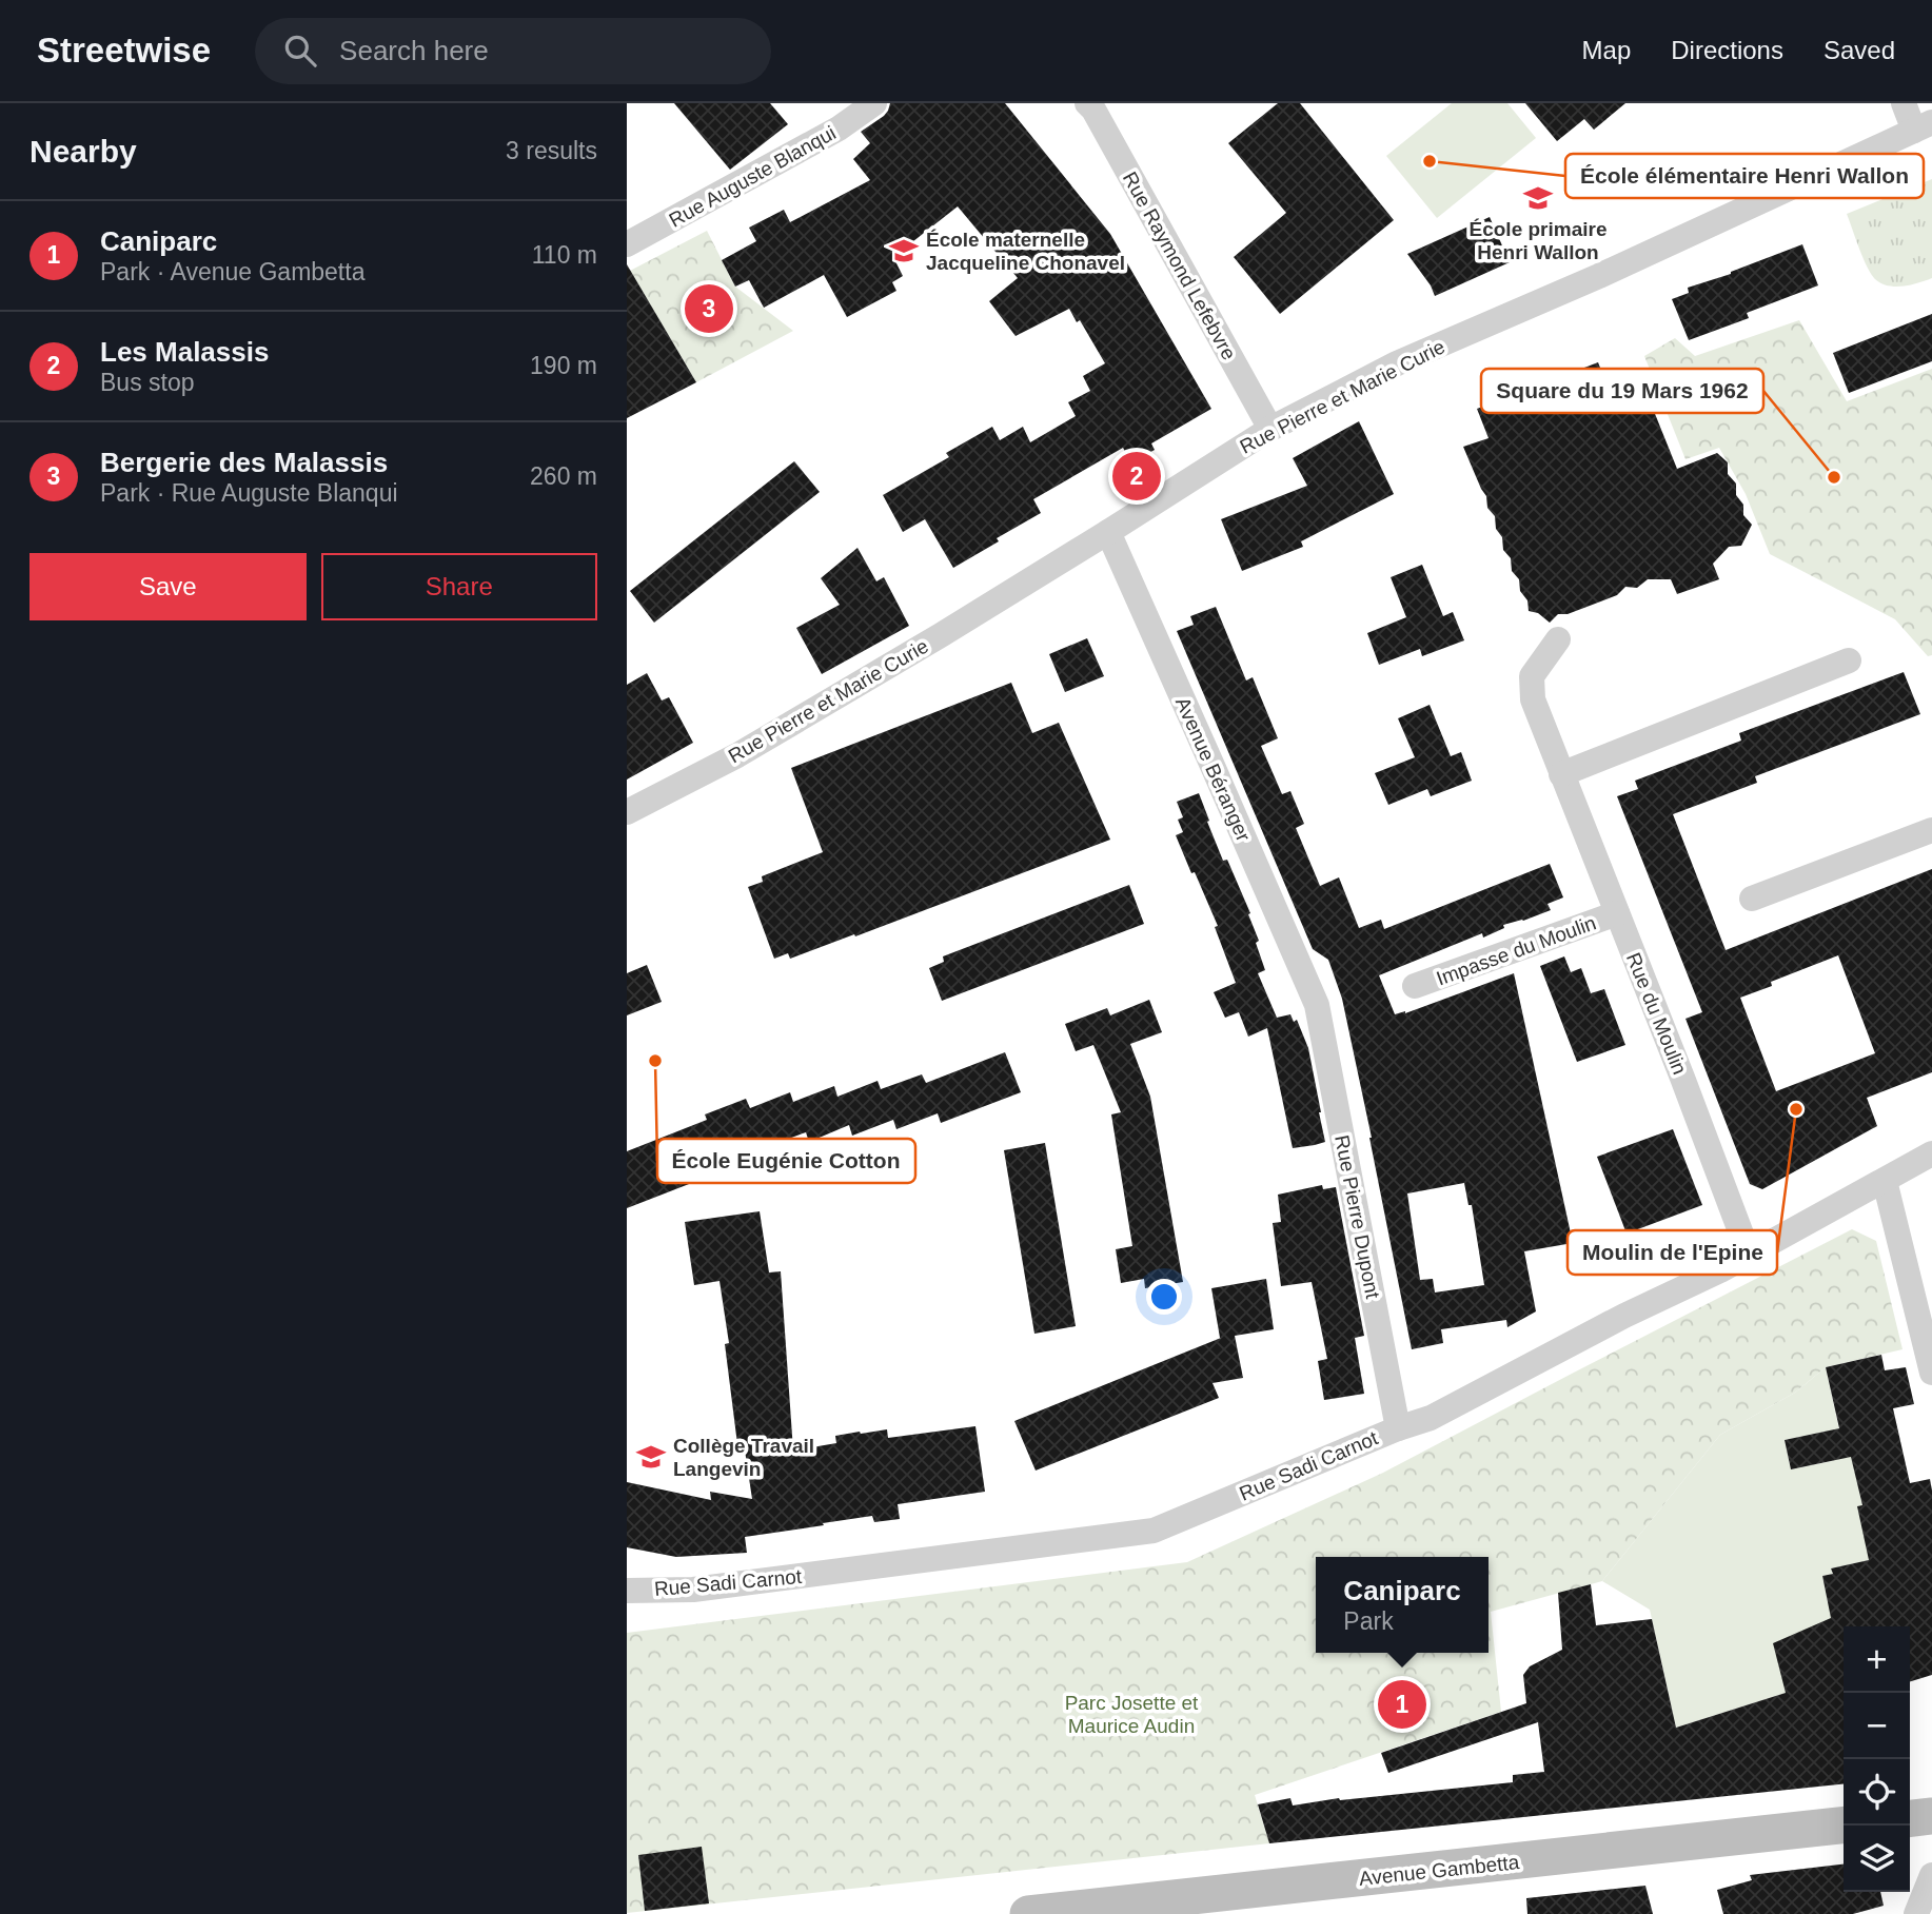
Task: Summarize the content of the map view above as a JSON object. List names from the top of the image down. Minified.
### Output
{"streets":{"main road":["Avenue Gambetta"],"street":["Rue Auguste Blanqui","Rue Raymond Lefebvre","Rue Pierre et Marie Curie","Avenue Béranger","Impasse du Moulin","Rue du Moulin","Rue Pierre Dupont","Rue Sadi Carnot"]},"crossings":[["Rue Raymond Lefebvre","Rue Pierre et Marie Curie"],["Rue Pierre et Marie Curie","Avenue Béranger"],["Avenue Béranger","Rue Pierre Dupont"],["Impasse du Moulin","Rue du Moulin"],["Rue du Moulin","Rue Sadi Carnot"],["Rue Pierre Dupont","Rue Sadi Carnot"]],"parks":["Parc Josette et Maurice Audin"],"places":{"other":["École élémentaire Henri Wallon","Square du 19 Mars 1962","École Eugénie Cotton","Moulin de l'Epine"],"school or university":["École primaire Henri Wallon","École maternelle Jacqueline Chonavel","Collège Travail Langevin"]},"page":{"header":"Streetwise","search":"Search here","nav":["Map","Directions","Saved"],"heading":["Nearby","3 results"],"list":[{"mark":"1","name":"Caniparc","note":"Park · Avenue Gambetta","value":"110 m"},{"mark":"2","name":"Les Malassis","note":"Bus stop","value":"190 m"},{"mark":"3","name":"Bergerie des Malassis","note":"Park · Rue Auguste Blanqui","value":"260 m"}],"pins":["3","2","1"],"buttons":["Save","Share"],"popup":["Caniparc","Park"],"map_buttons":["+","−"]}}
